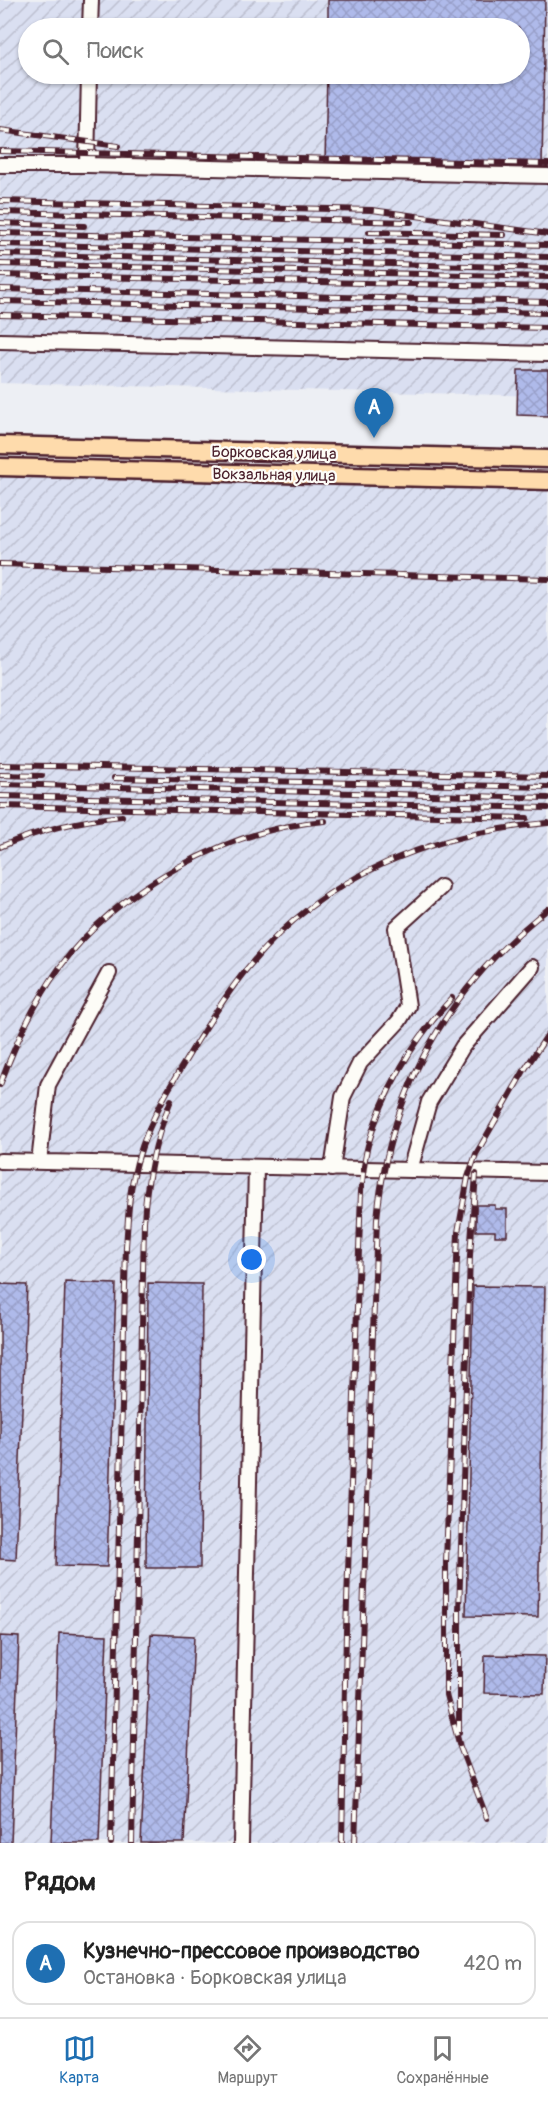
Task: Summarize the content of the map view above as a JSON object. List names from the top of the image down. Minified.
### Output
{"streets":{"main road":["Борковская улица","Вокзальная улица"]},"page":{"search":"Поиск","pins":"A","heading":"Рядом","list":[{"mark":"A","name":"Кузнечно-прессовое производство","note":"Остановка · Борковская улица","value":"420 m"}],"nav":["Карта","Маршрут","Сохранённые"]}}
